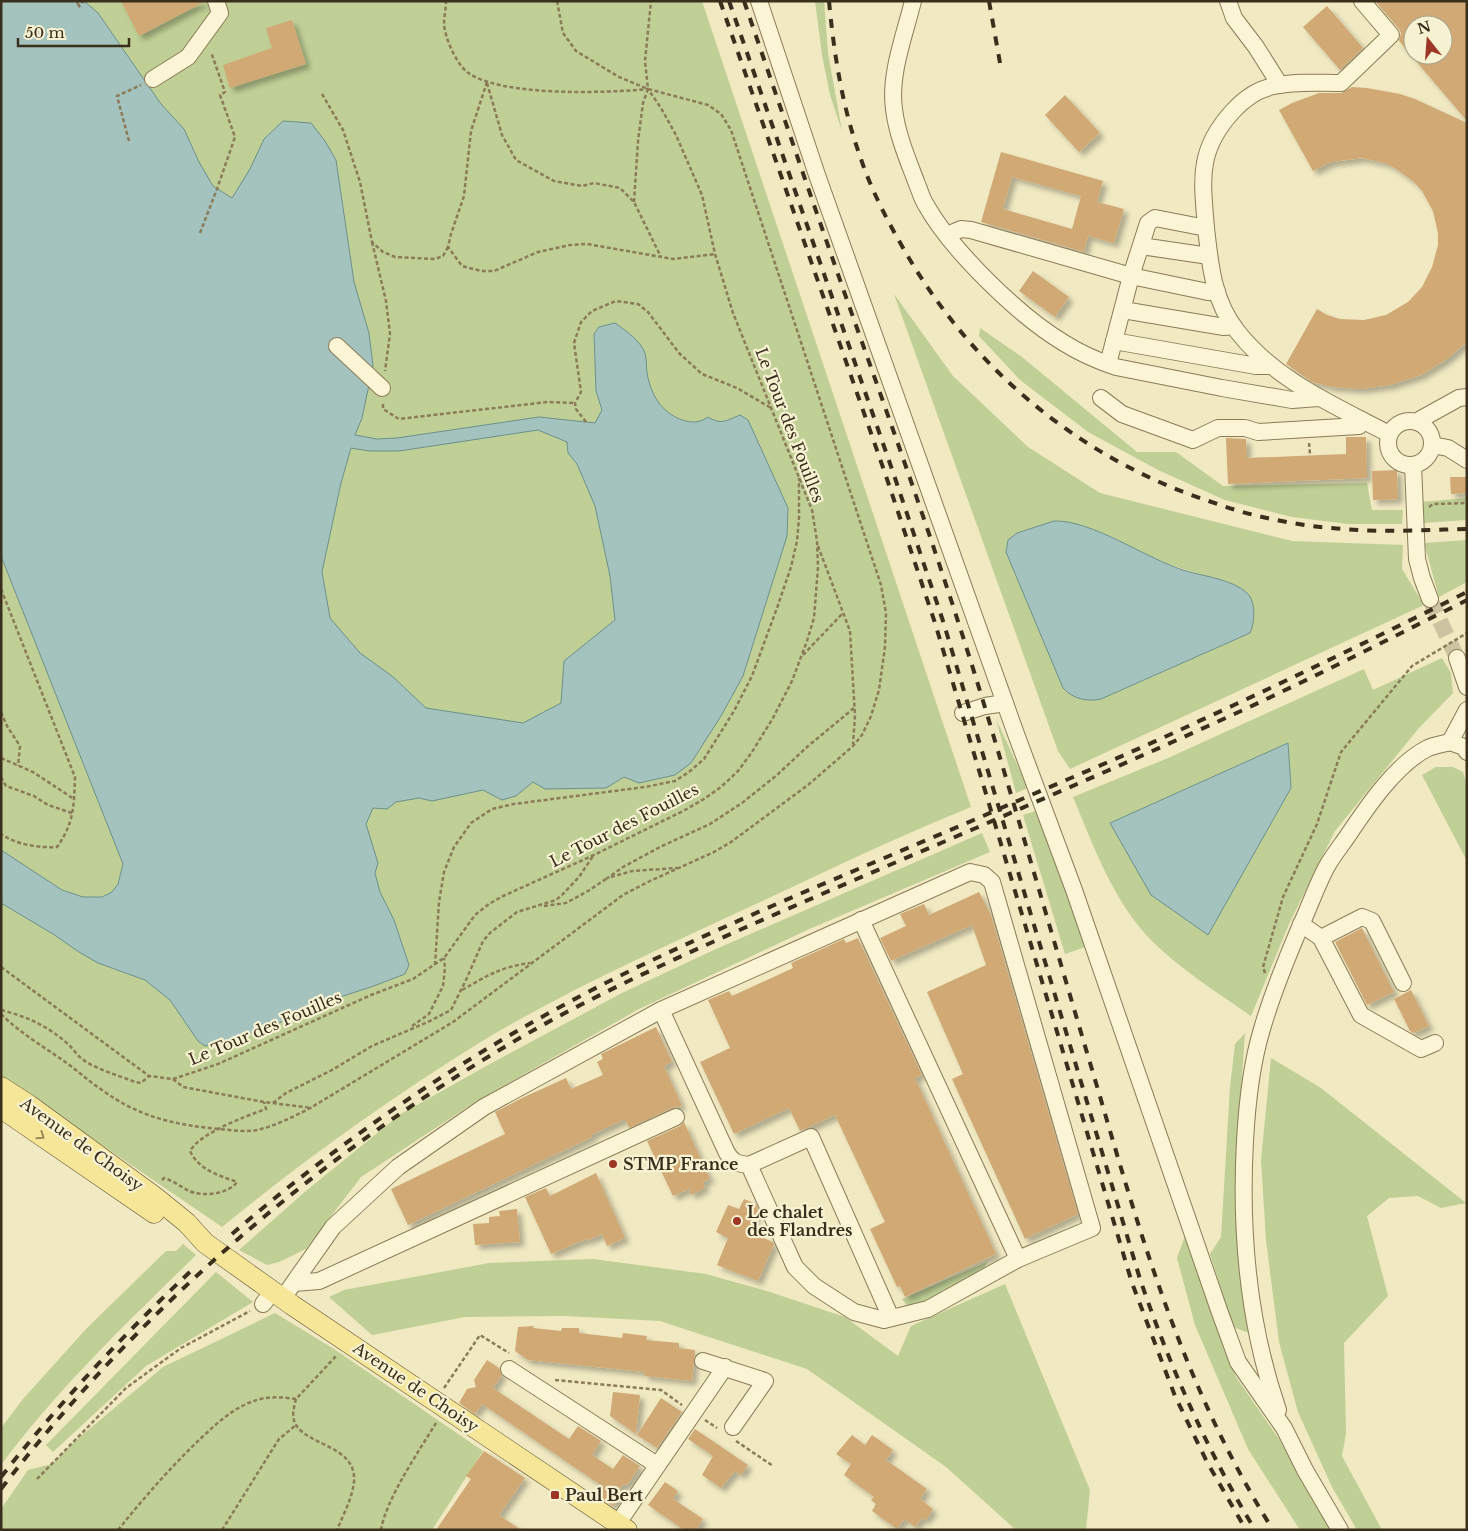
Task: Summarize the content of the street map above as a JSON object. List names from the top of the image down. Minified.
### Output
{"streets":{"main road":["Avenue de Choisy"],"path":["Le Tour des Fouilles"]},"places":{"other":["STMP France","Le chalet des Flandres"],"transit":["Paul Bert"]},"scale_bar":"50 m","north":"top"}
